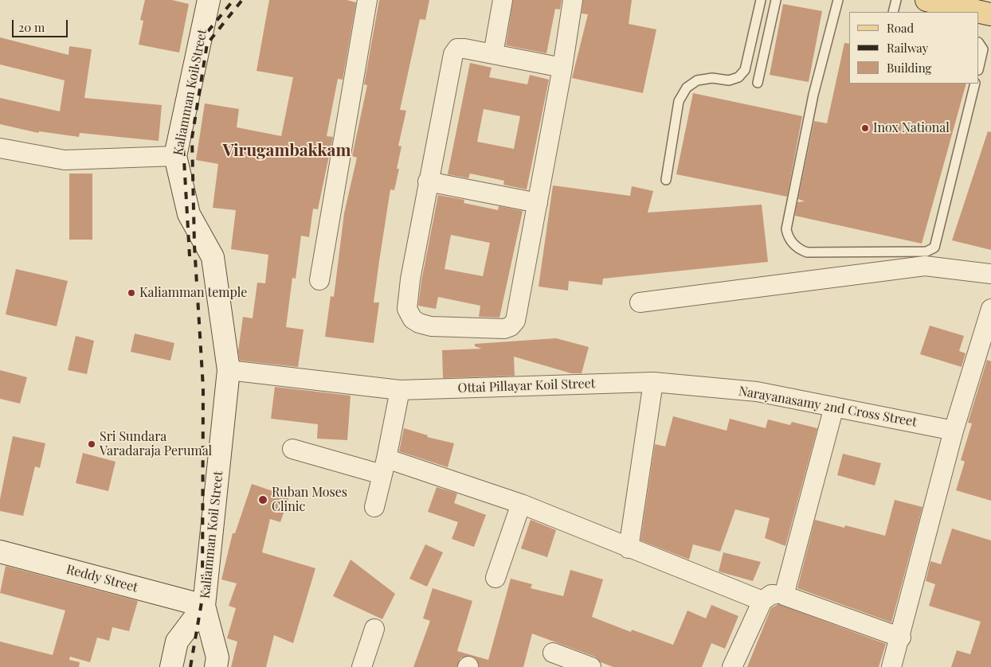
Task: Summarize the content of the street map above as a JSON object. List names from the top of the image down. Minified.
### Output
{"streets":{"street":["Kaliamman Koil Street","Ottai Pillayar Koil Street","Narayanasamy 2nd Cross Street","Reddy Street"]},"crossings":[["Kaliamman Koil Street","Ottai Pillayar Koil Street"],["Kaliamman Koil Street","Reddy Street"],["Ottai Pillayar Koil Street","Narayanasamy 2nd Cross Street"]],"districts":["Virugambakkam"],"places":["Inox National","Kaliamman temple","Sri Sundara Varadaraja Perumal","Ruban Moses Clinic"],"legend":["Road","Railway","Building"],"scale_bar":"20 m"}
